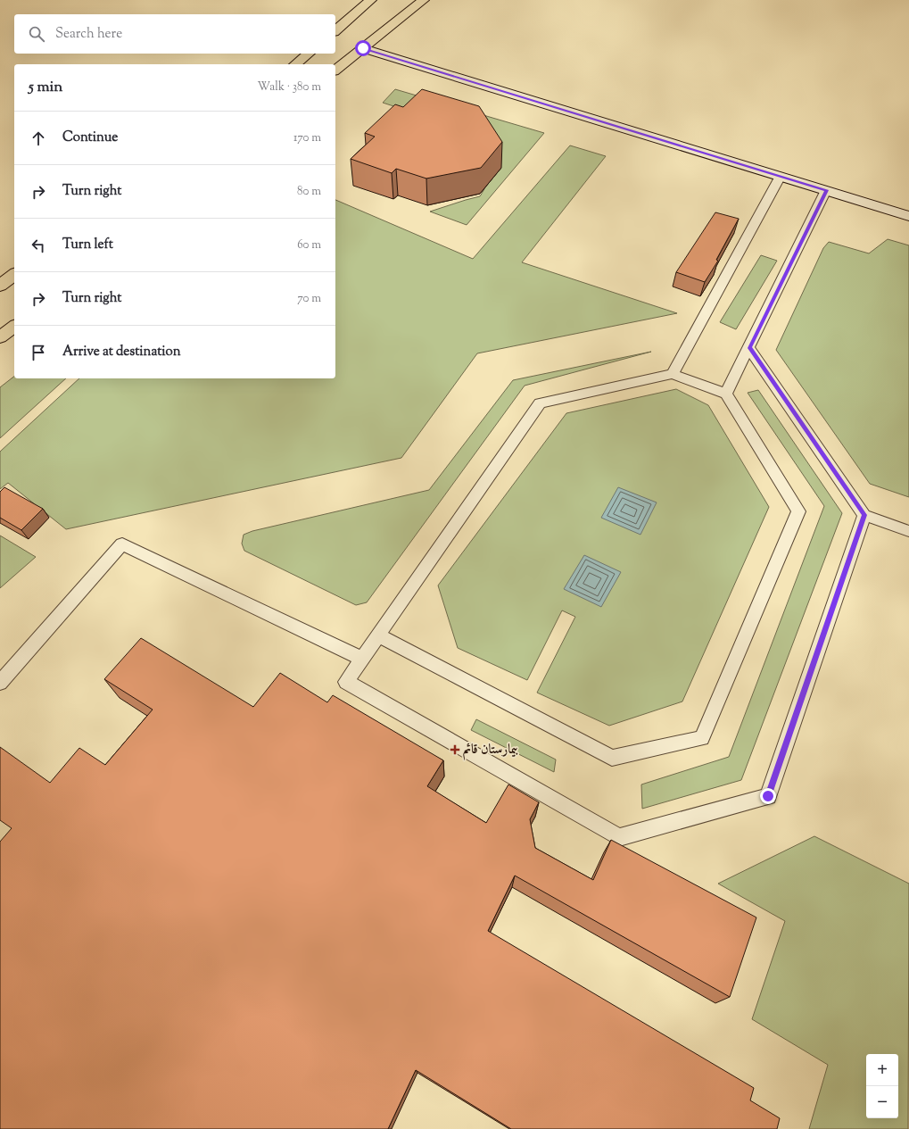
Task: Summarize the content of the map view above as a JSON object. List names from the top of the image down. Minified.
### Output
{"places":{"health":["بیمارستان قائم"]},"page":{"search":"Search here","heading":["5 min","Walk · 380 m"],"list":[["Continue","170 m"],["Turn right","80 m"],["Turn left","60 m"],["Turn right","70 m"],"Arrive at destination"],"map_buttons":["+","−"]}}
